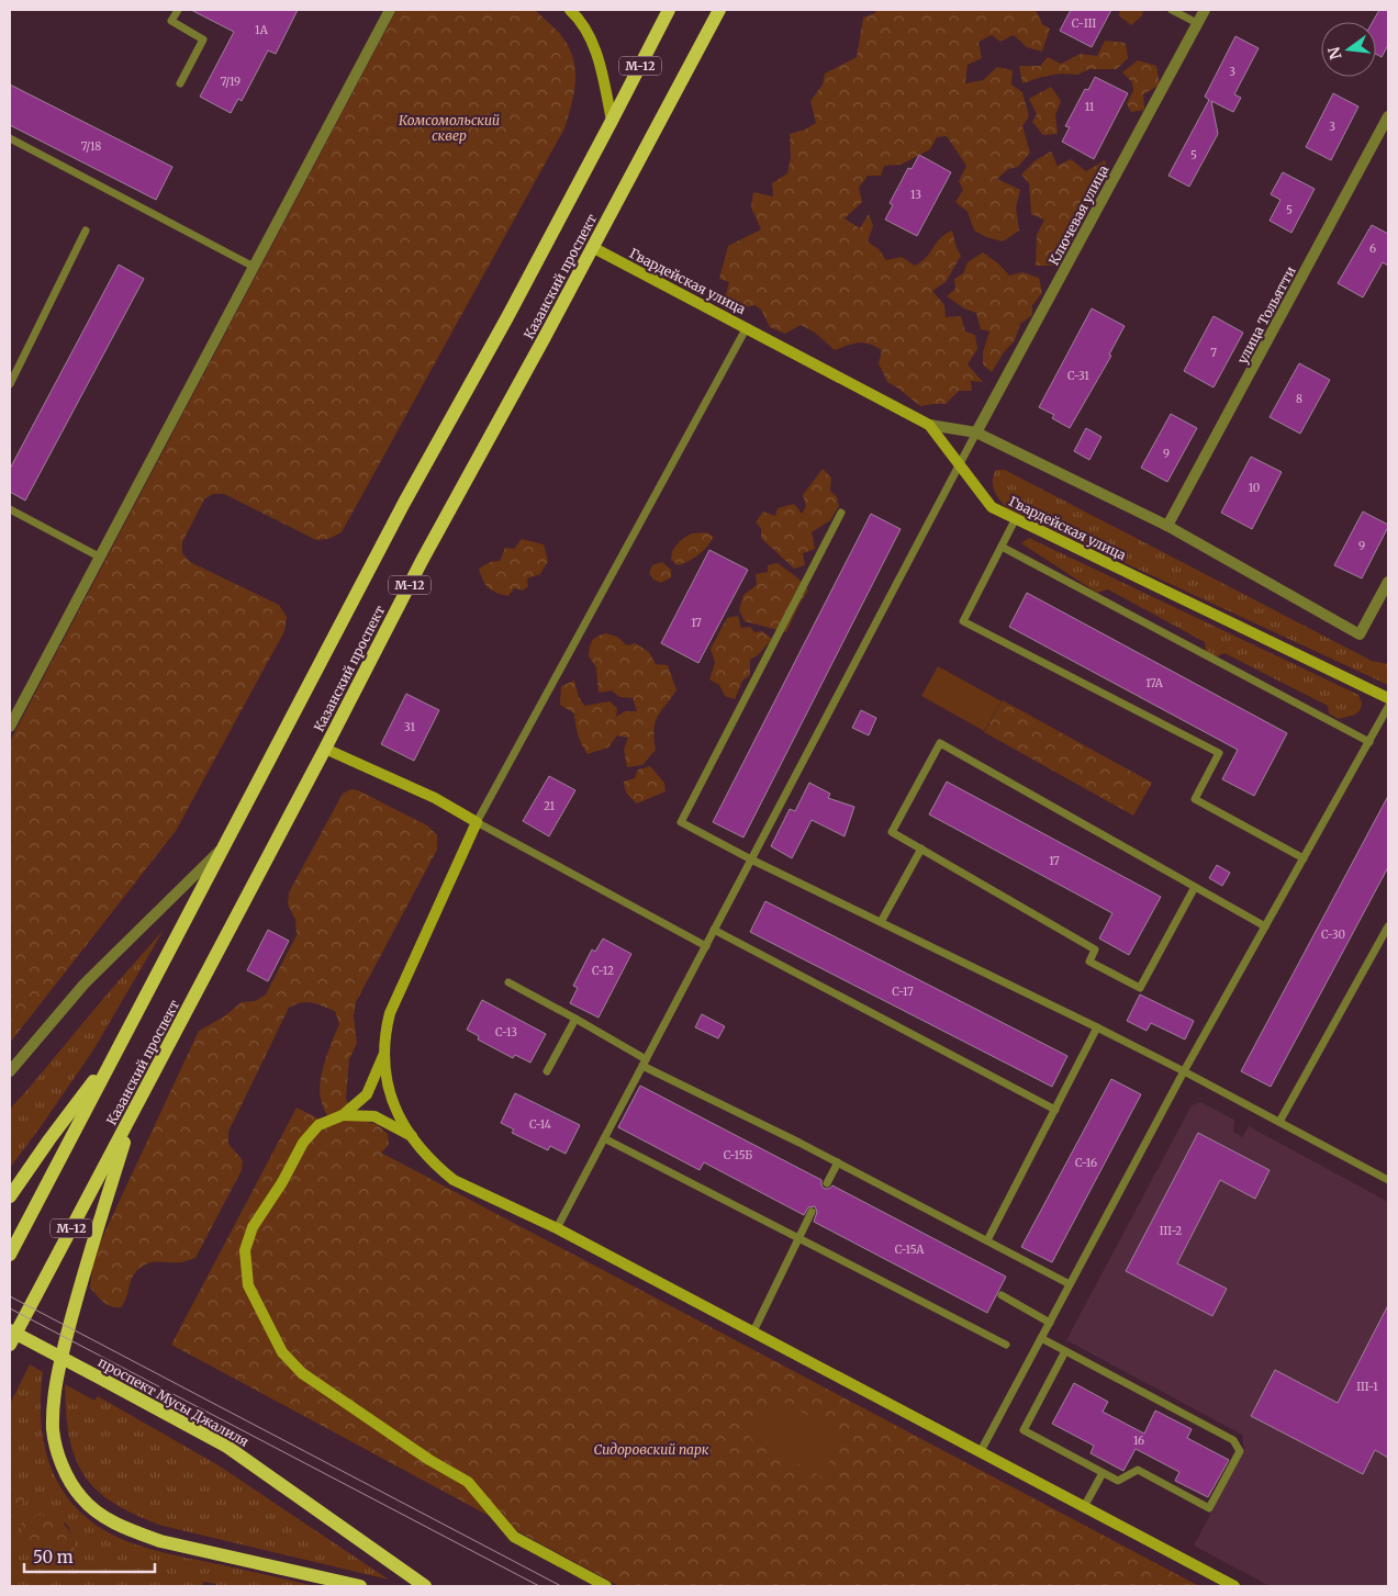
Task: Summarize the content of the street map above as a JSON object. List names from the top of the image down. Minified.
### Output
{"streets":{"main road":["М-12","Казанский проспект","проспект Мусы Джалиля"],"street":["Ключевая улица","Гвардейская улица","улица Тольятти"]},"crossings":[["Казанский проспект","Гвардейская улица"]],"parks":["Комсомольский сквер","Сидоровский парк"],"house_numbers":["С-III","1А","3","7/19","11","3","7/18","5","13","5","6","7","С-31","8","9","10","9","17","17А","31","21","17","С-30","С-12","С-17","С-13","С-14","С-15Б","С-16","III-2","С-15А","III-1","16"],"scale_bar":"50 m","north":"left"}
